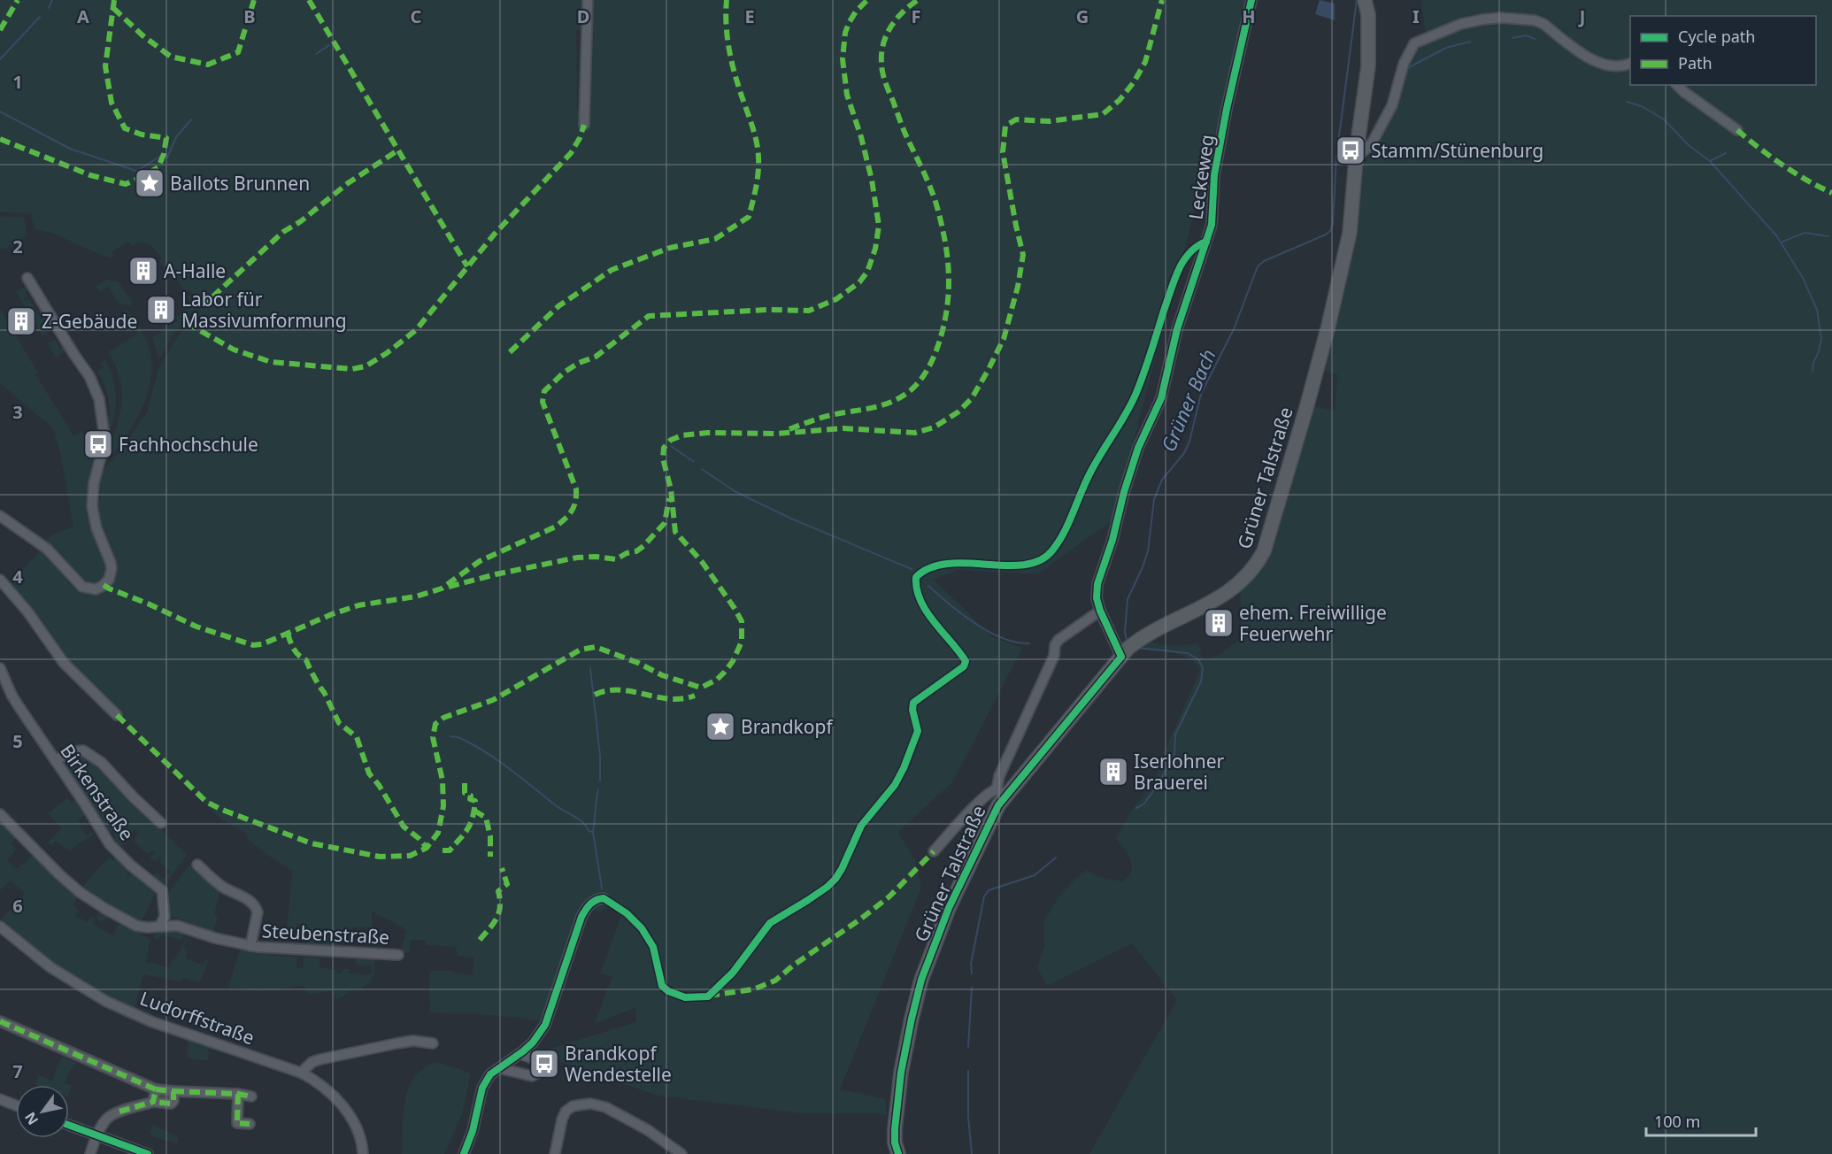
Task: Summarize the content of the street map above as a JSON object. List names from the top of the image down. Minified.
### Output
{"streets":{"main road":["Grüner Talstraße"],"street":["Leckeweg","Birkenstraße","Steubenstraße","Ludorffstraße"]},"crossings":[["Leckeweg","Grüner Talstraße"],["Birkenstraße","Steubenstraße"]],"water":["Grüner Bach"],"places":{"bus stop":["Stamm/Stünenburg","Fachhochschule","Brandkopf Wendestelle"],"place":["Ballots Brunnen","Brandkopf"],"building":["A-Halle","Labor für Massivumformung","Z-Gebäude","ehem. Freiwillige Feuerwehr","Iserlohner Brauerei"]},"legend":["Cycle path","Path"],"scale_bar":"100 m","north":"bottom left","grid":{"columns":["A","B","C","D","E","F","G","H","I","J"],"rows":["1","2","3","4","5","6","7"]}}
